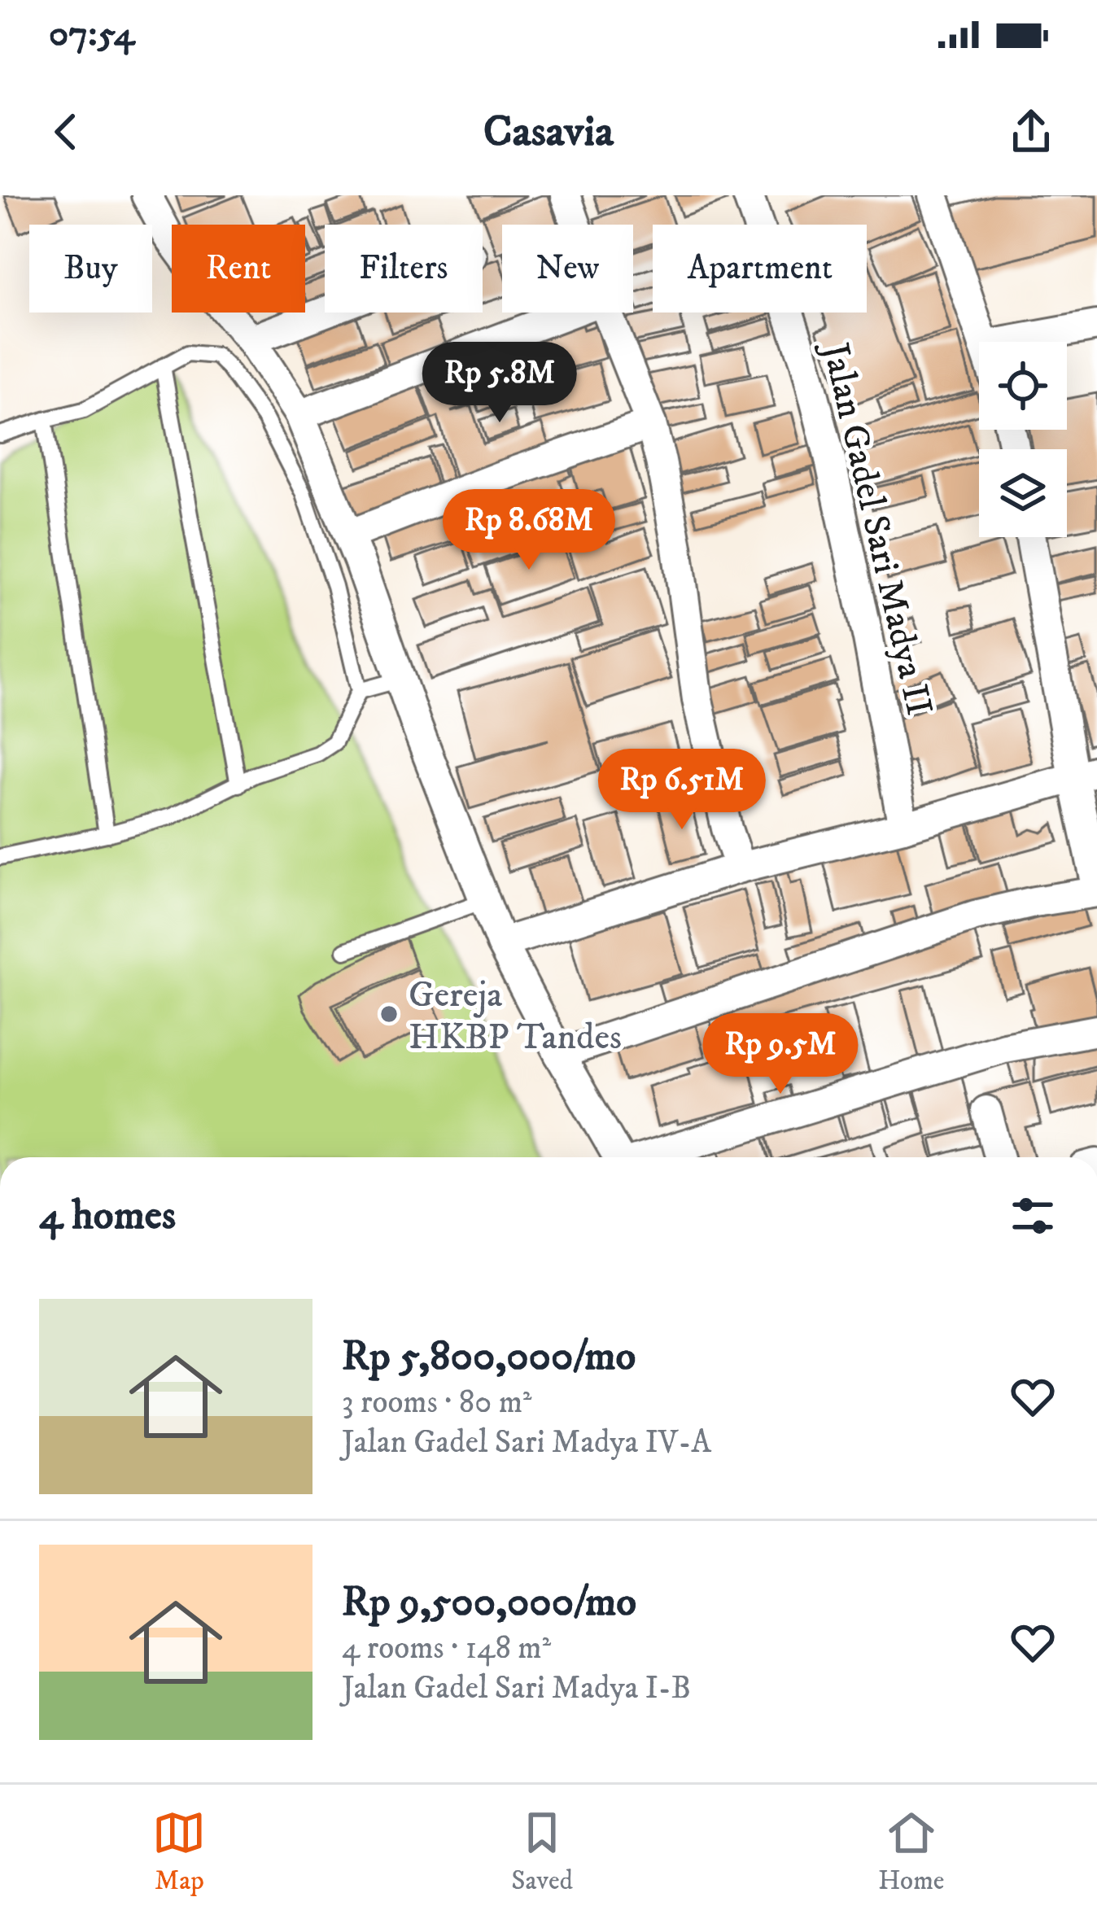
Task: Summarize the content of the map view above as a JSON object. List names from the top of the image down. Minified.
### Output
{"streets":{"street":["Jalan Gadel Sari Madya II"]},"places":["Gereja HKBP Tandes"],"page":{"status":"07:54","header":"Casavia","chip":["Buy","Rent","Filters","New","Apartment"],"price":["Rp 5.8M","Rp 8.68M","Rp 6.51M","Rp 9.5M"],"heading":"4 homes","list":[{"name":"Rp 5,800,000/mo","note":"3 rooms · 80 m² · Jalan Gadel Sari Madya IV-A"},{"name":"Rp 9,500,000/mo","note":"4 rooms · 148 m² · Jalan Gadel Sari Madya I-B"}],"tabs":["Map","Saved","Home"]}}
